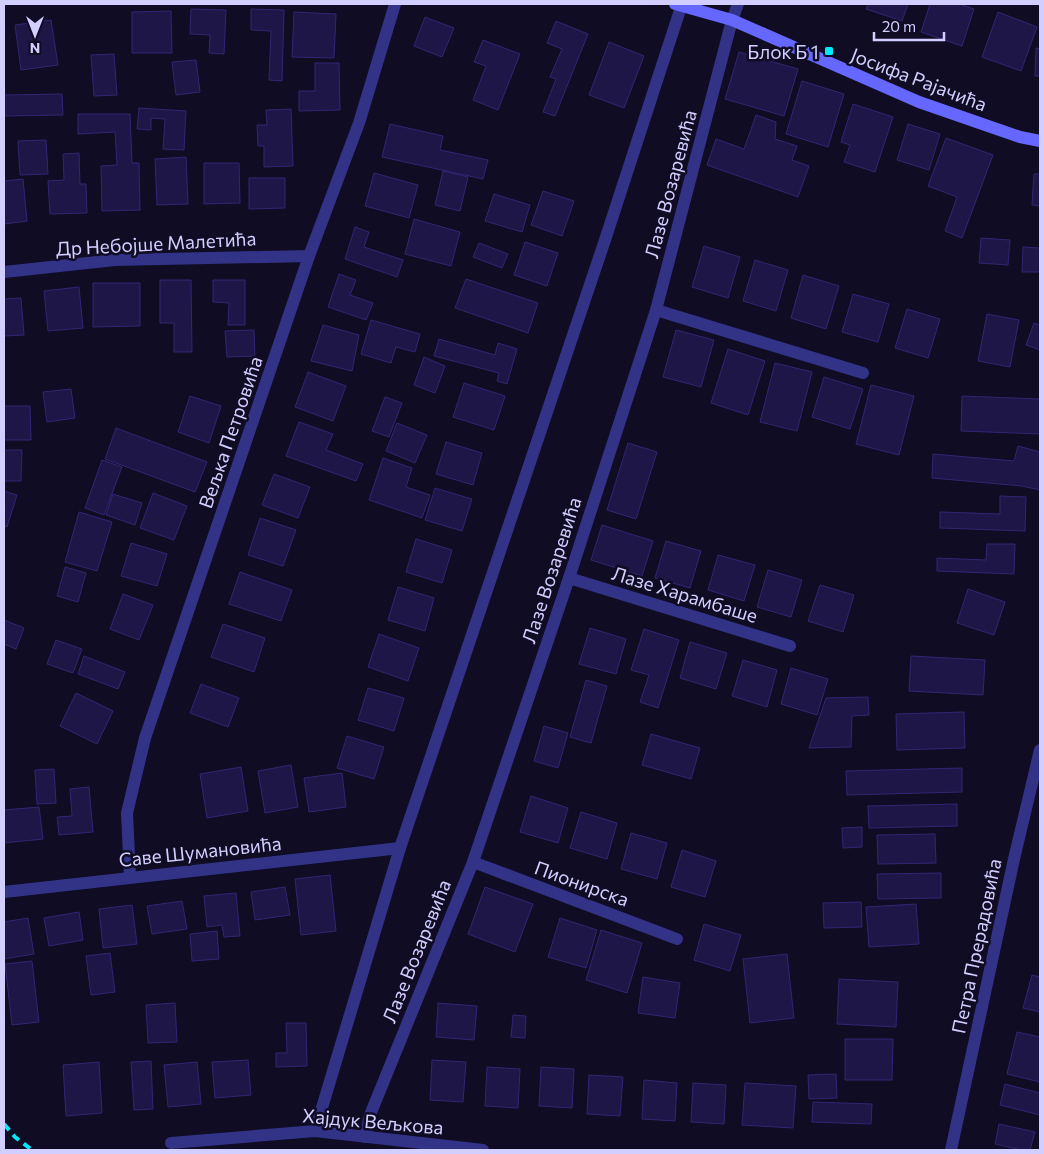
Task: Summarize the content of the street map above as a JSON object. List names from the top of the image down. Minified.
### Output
{"streets":{"street":["Јосифа Рајачића","Лазе Возаревића","Др Небојше Малетића","Вељка Петровића","Лазе Харамбаше","Саве Шумановића","Пионирска","Петра Прерадовића","Хајдук Вељкова"]},"crossings":[["Јосифа Рајачића","Лазе Возаревића"],["Лазе Возаревића","Лазе Харамбаше"],["Лазе Возаревића","Саве Шумановића"],["Лазе Возаревића","Пионирска"],["Лазе Возаревића","Хајдук Вељкова"],["Др Небојше Малетића","Вељка Петровића"],["Вељка Петровића","Саве Шумановића"]],"places":{"transit":["Блок Б 1"]},"scale_bar":"20 m","north":"bottom"}
